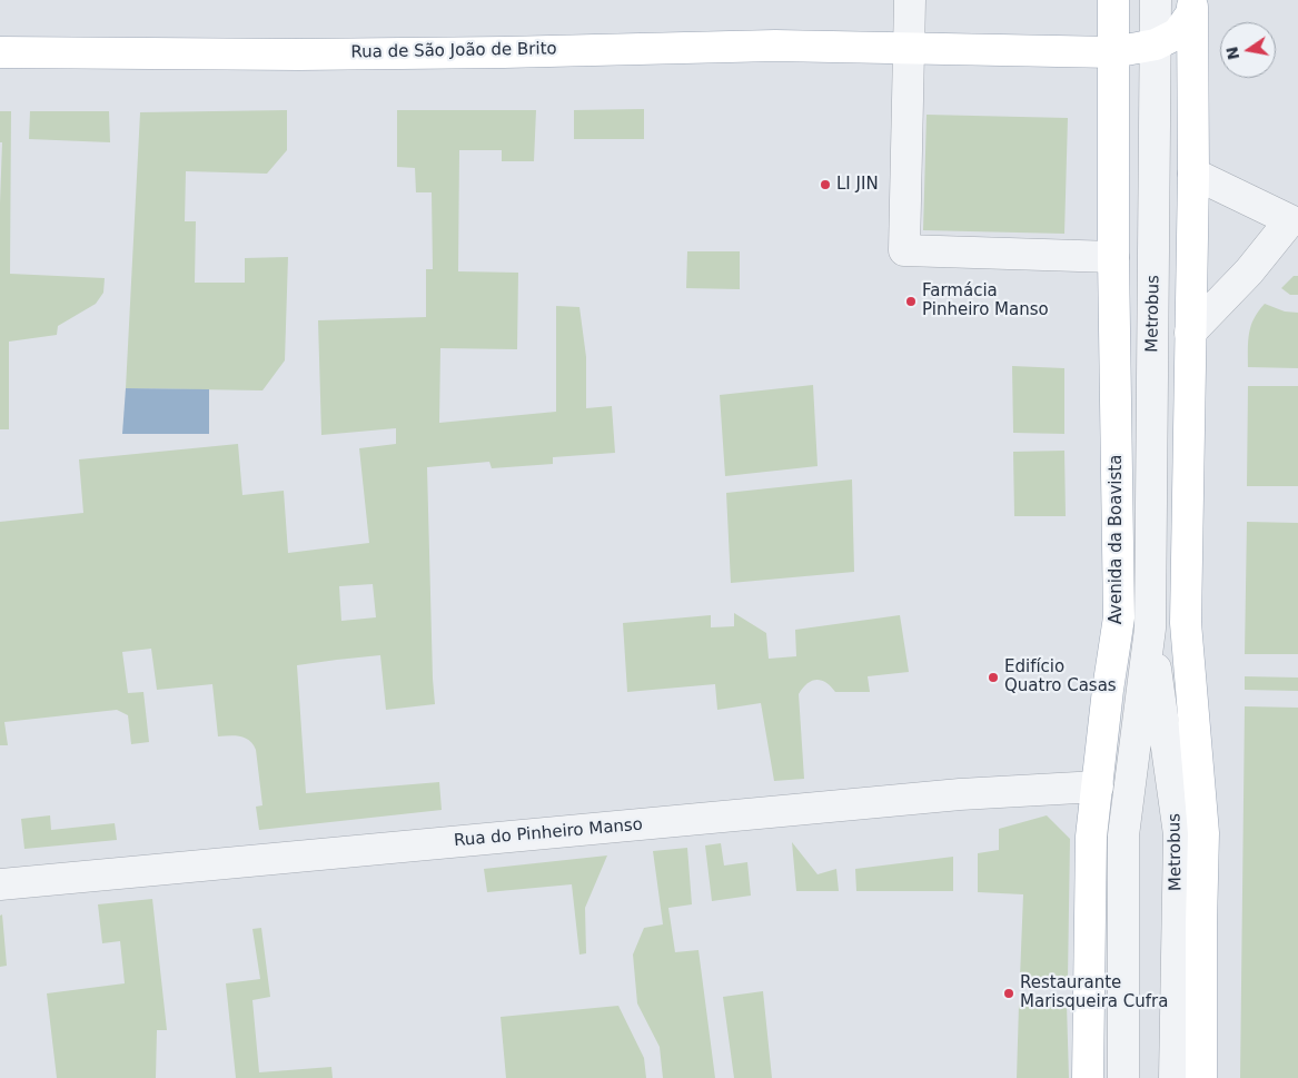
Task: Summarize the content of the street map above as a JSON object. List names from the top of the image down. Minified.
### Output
{"streets":{"main road":["Rua de São João de Brito","Avenida da Boavista"],"street":["Metrobus","Rua do Pinheiro Manso"]},"crossings":[["Rua de São João de Brito","Metrobus"],["Rua de São João de Brito","Avenida da Boavista"],["Avenida da Boavista","Rua do Pinheiro Manso"]],"places":["LI JIN","Farmácia Pinheiro Manso","Edifício Quatro Casas","Restaurante Marisqueira Cufra"],"north":"left"}
